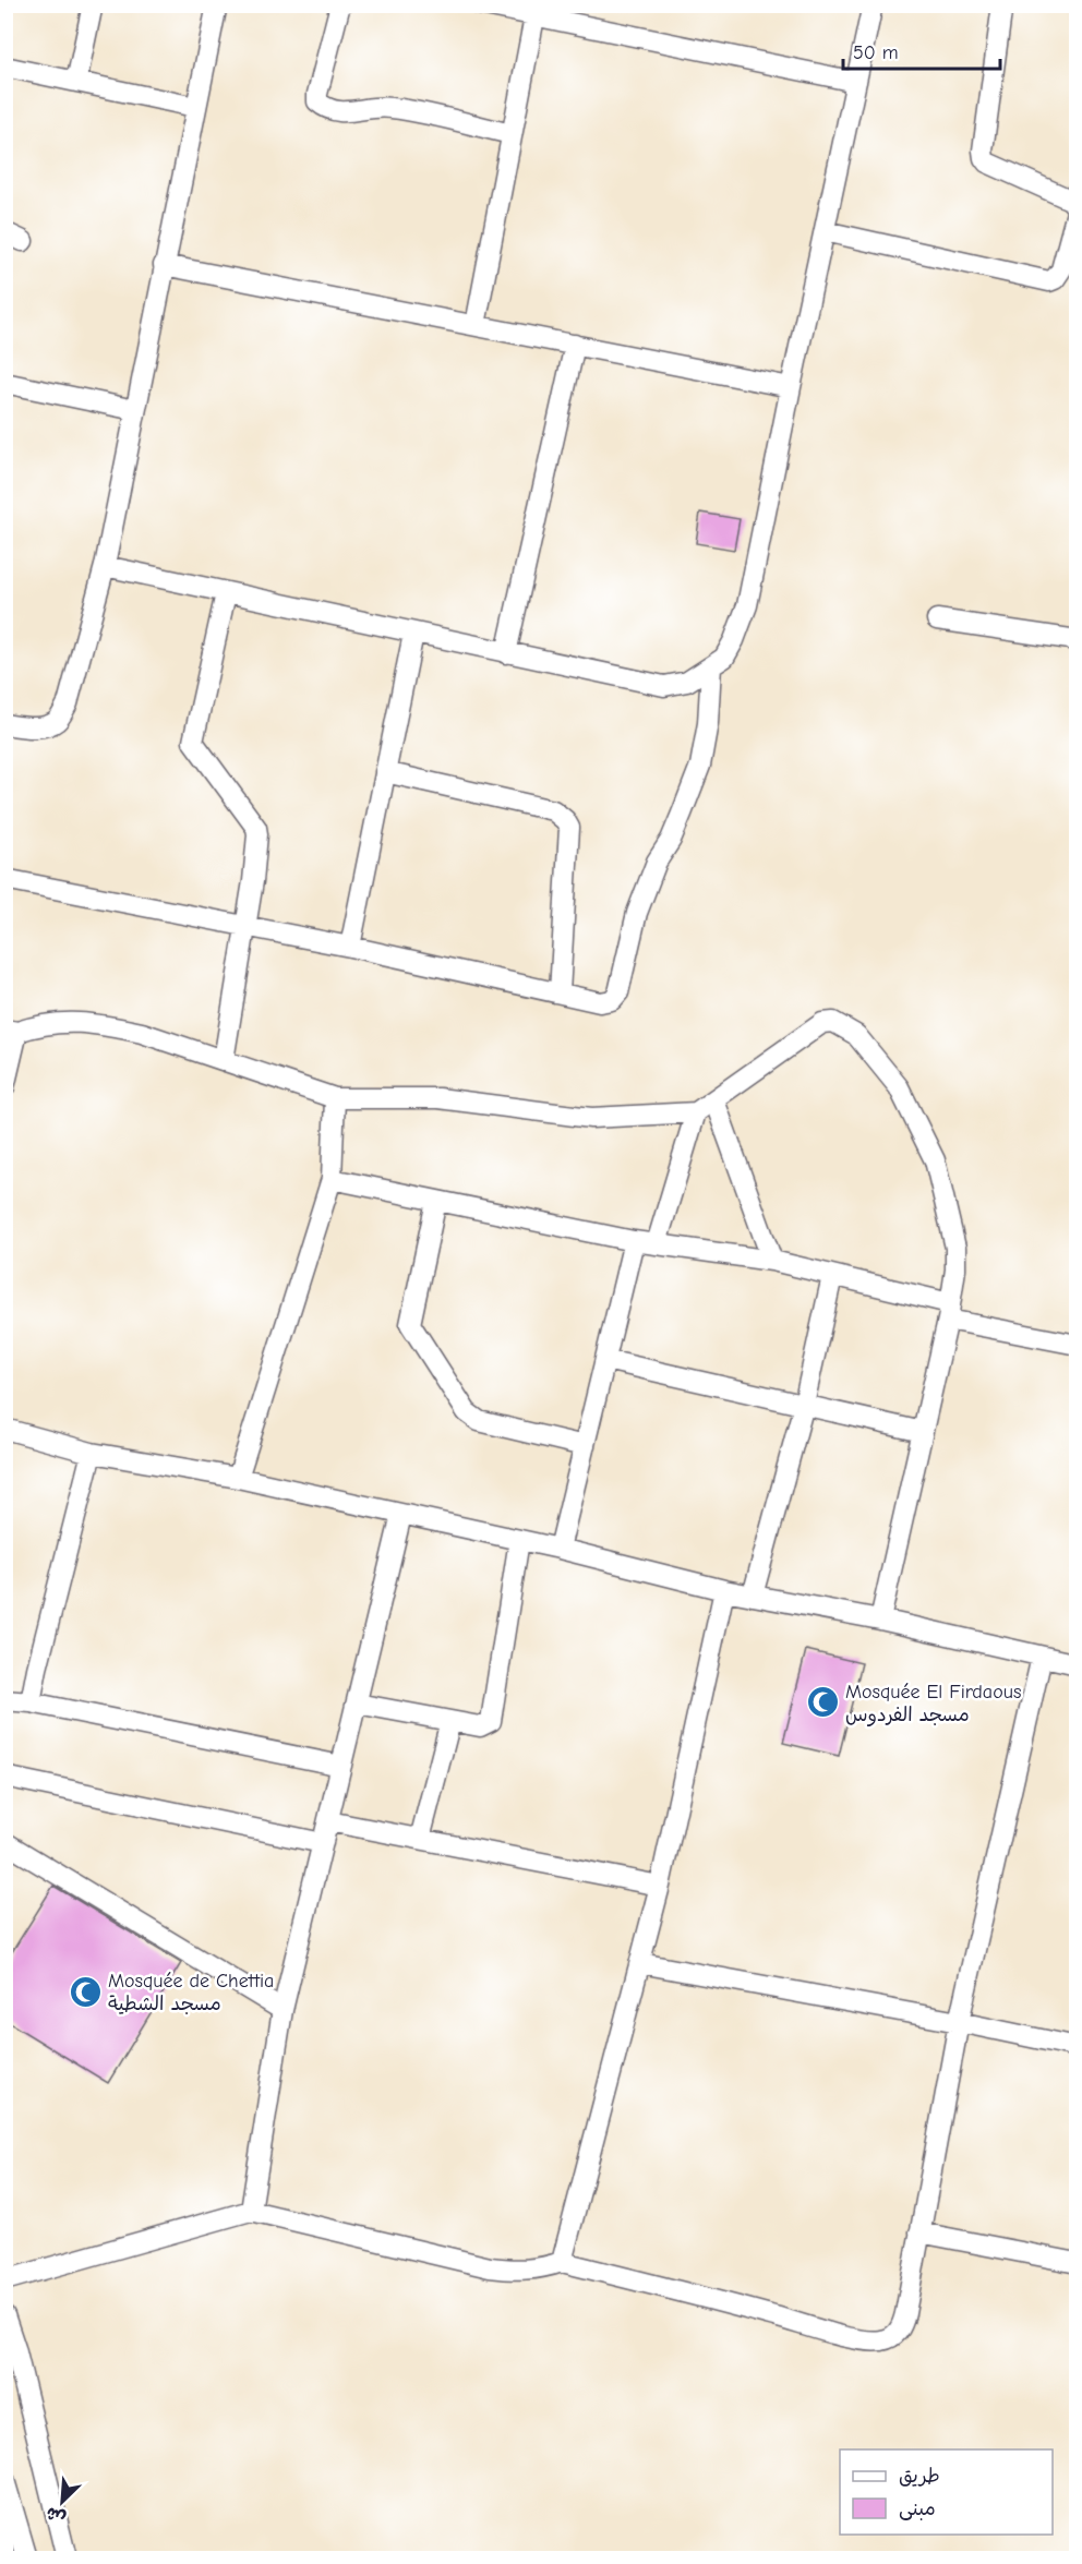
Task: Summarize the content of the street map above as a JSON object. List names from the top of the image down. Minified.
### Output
{"places":{"mosque":["Mosquée El Firdaous مسجد الفردوس","Mosquée de Chettia مسجد الشطية"]},"legend":["طريق","مبنى"],"scale_bar":"50 m","north":"bottom left"}
